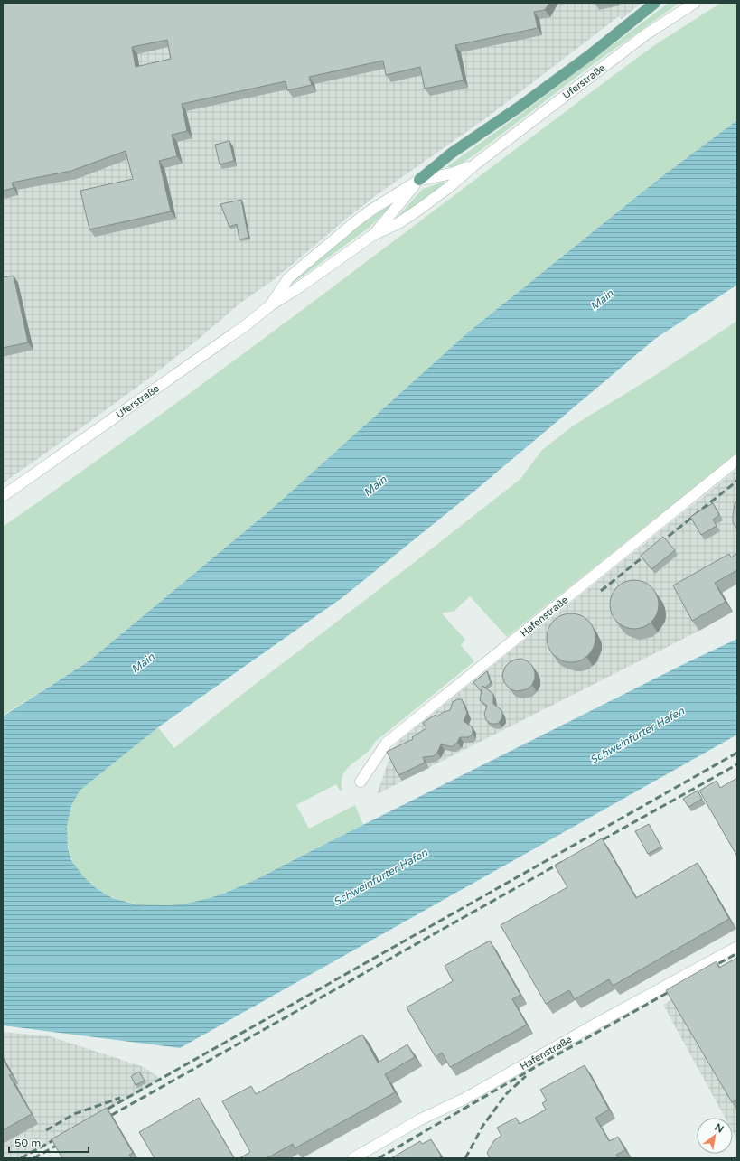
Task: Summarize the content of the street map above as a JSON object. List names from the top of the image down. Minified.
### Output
{"streets":{"street":["Uferstraße","Hafenstraße"]},"water":["Main","Schweinfurter Hafen"],"scale_bar":"50 m","north":"top right"}
